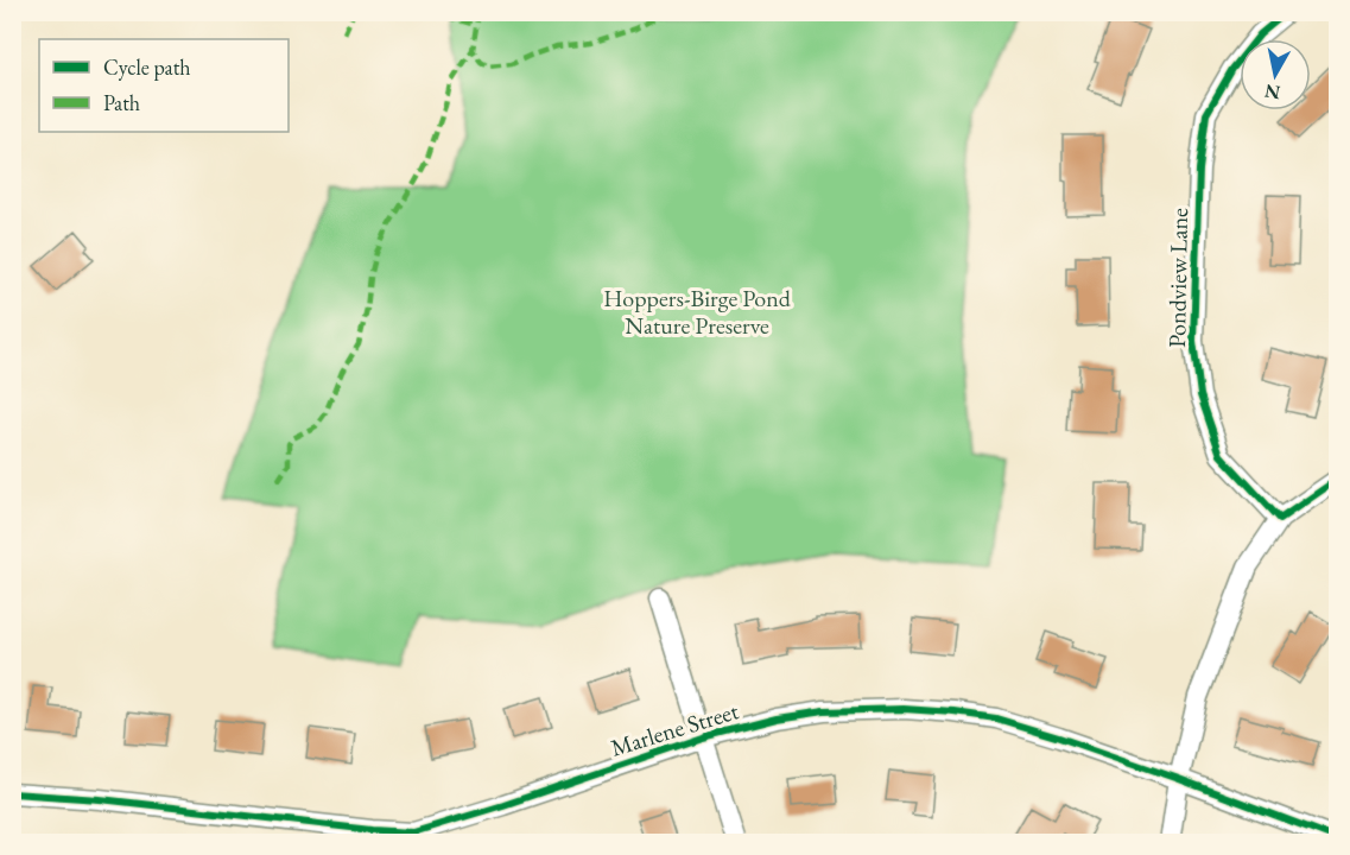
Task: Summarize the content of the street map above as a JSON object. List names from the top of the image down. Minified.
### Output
{"streets":{"street":["Pondview Lane","Marlene Street"]},"parks":["Hoppers-Birge Pond Nature Preserve"],"legend":["Cycle path","Path"],"north":"bottom"}
